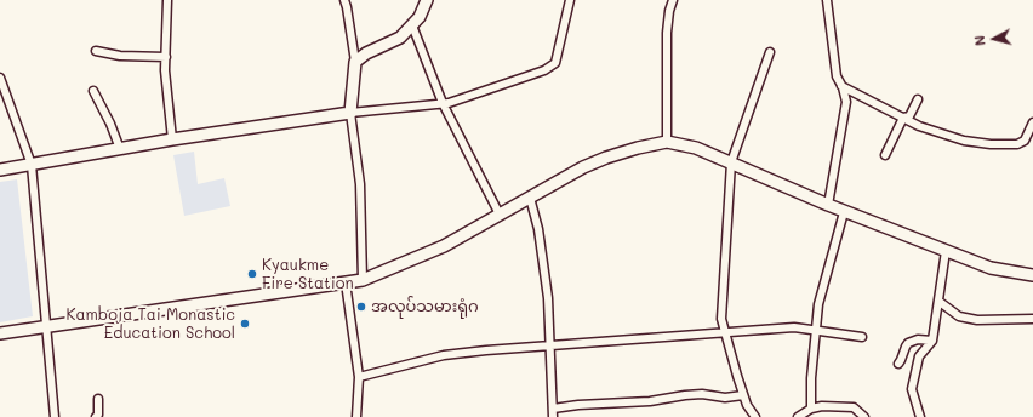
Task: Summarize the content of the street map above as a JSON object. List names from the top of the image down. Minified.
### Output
{"places":["Kyaukme Fire Station","အလုပ်သမားရုံဂ","Kamboja Tai Monastic Education School"],"north":"left"}
